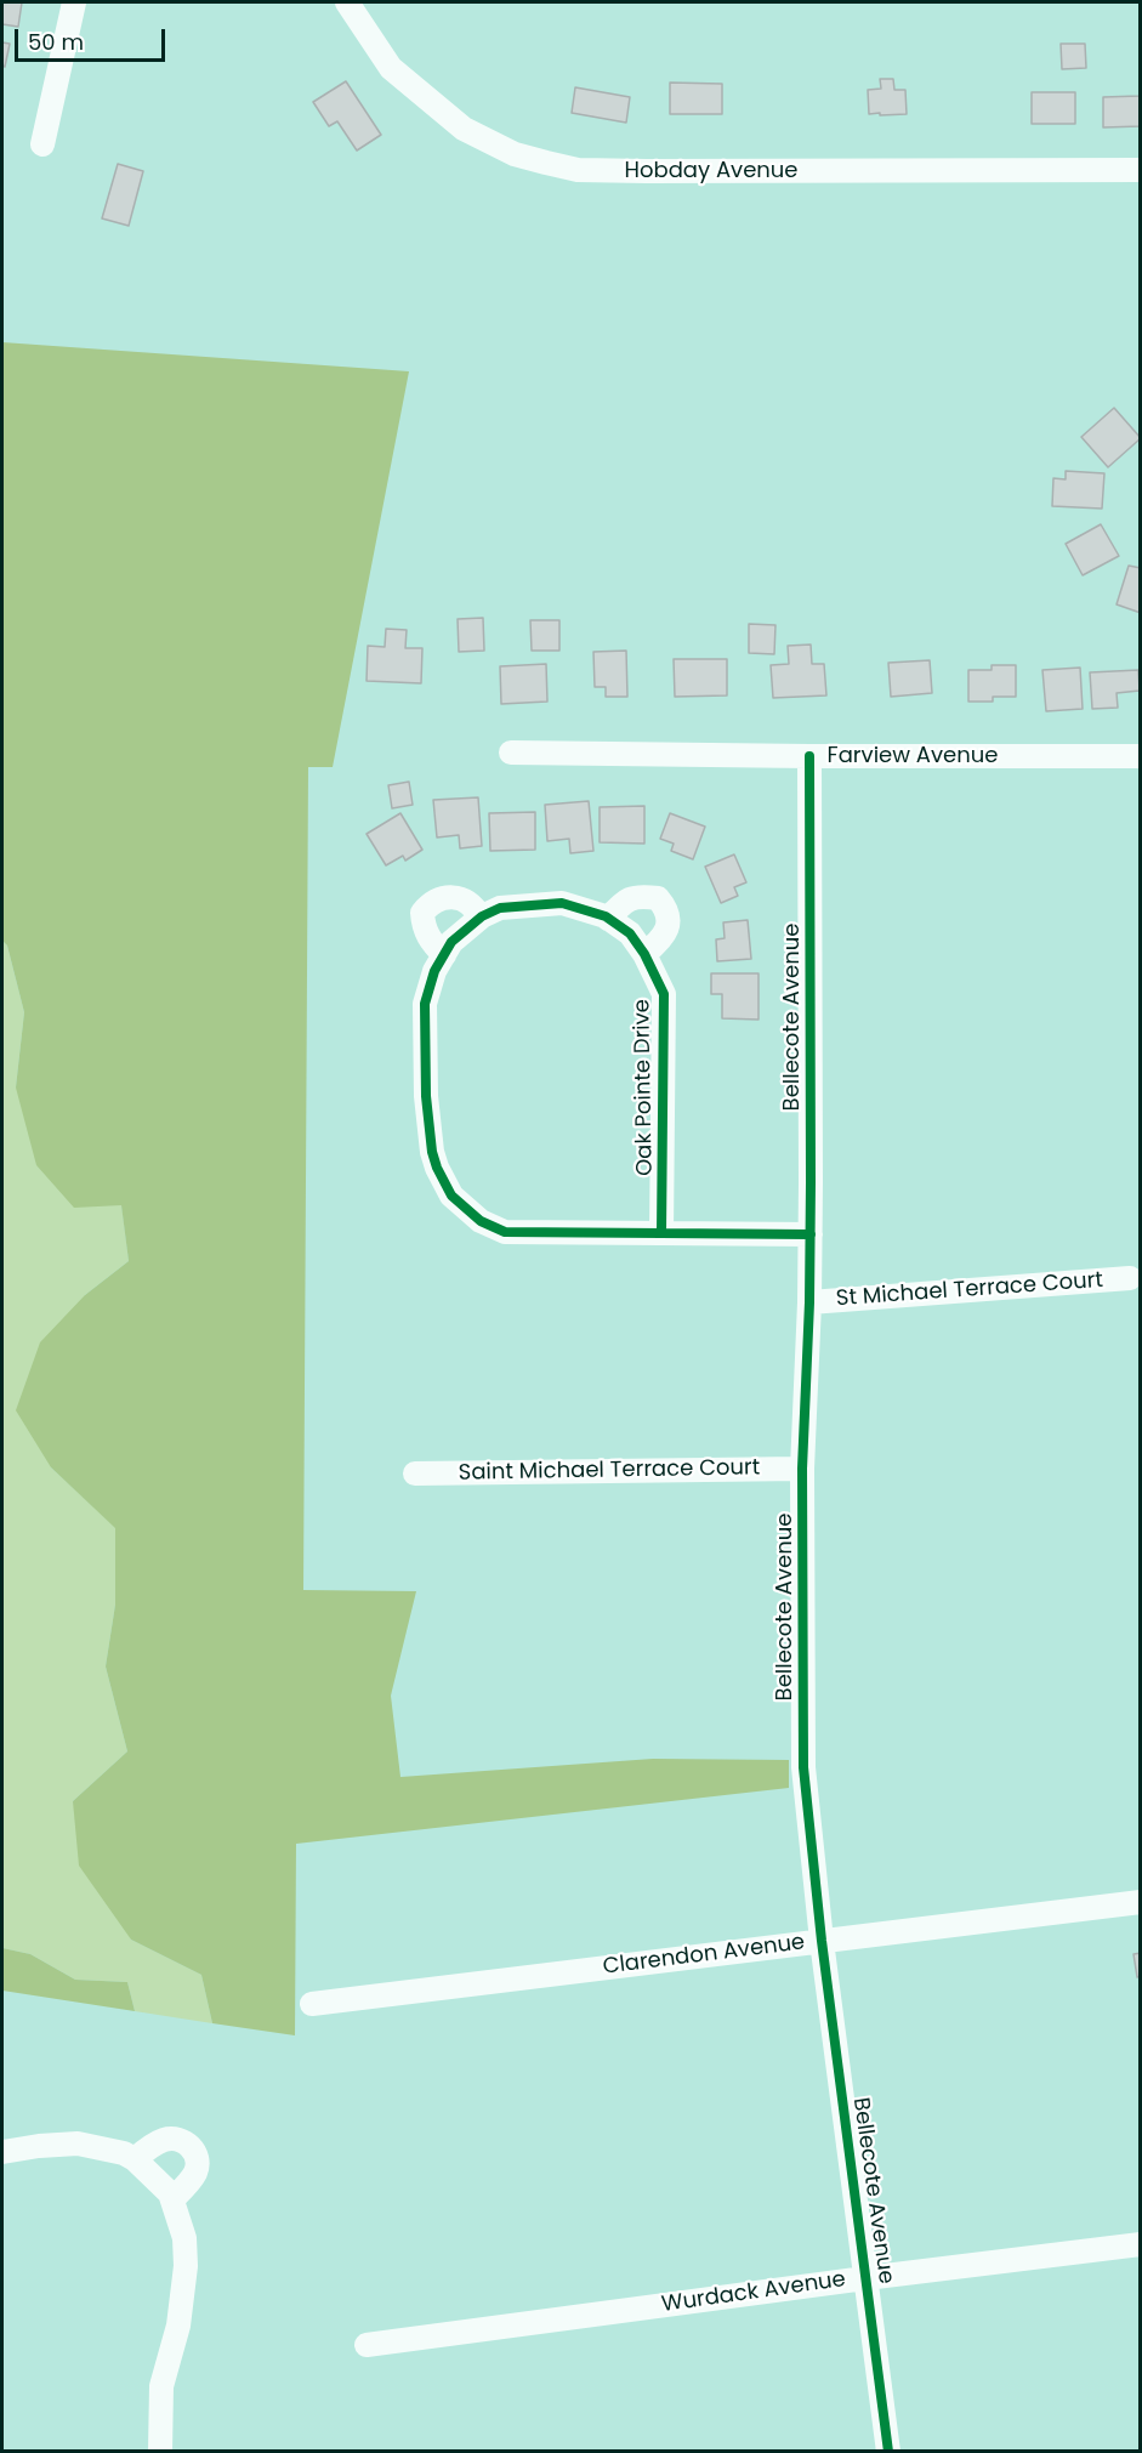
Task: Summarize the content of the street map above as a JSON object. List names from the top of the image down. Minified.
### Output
{"streets":{"street":["Hobday Avenue","Farview Avenue","Bellecote Avenue","Oak Pointe Drive","St Michael Terrace Court","Saint Michael Terrace Court","Clarendon Avenue","Wurdack Avenue"]},"crossings":[["Farview Avenue","Bellecote Avenue"],["Bellecote Avenue","Oak Pointe Drive"],["Bellecote Avenue","St Michael Terrace Court"],["Bellecote Avenue","Saint Michael Terrace Court"],["Bellecote Avenue","Clarendon Avenue"],["Bellecote Avenue","Wurdack Avenue"]],"scale_bar":"50 m"}
